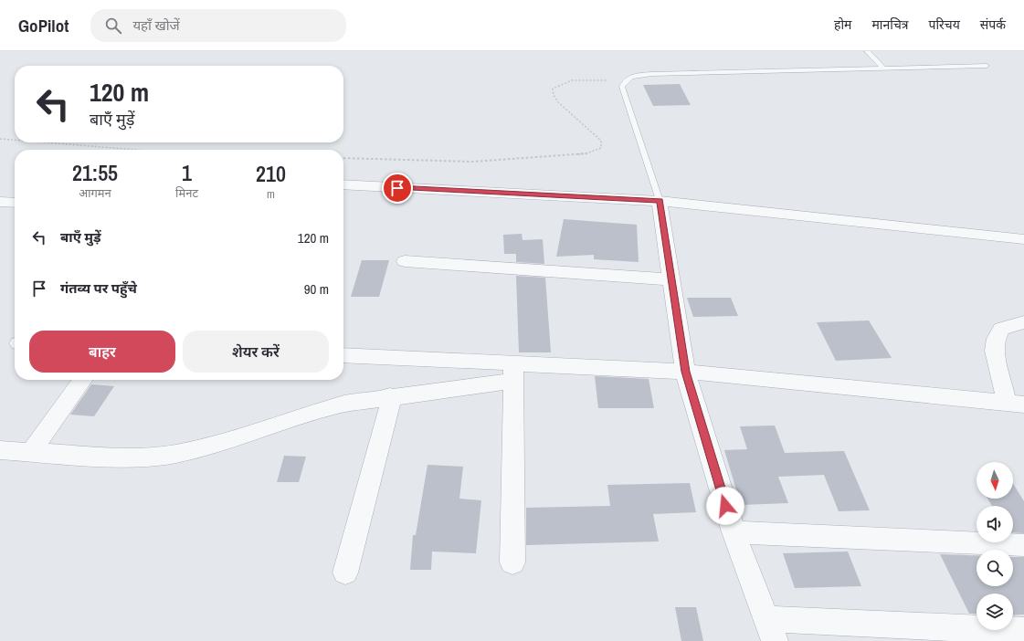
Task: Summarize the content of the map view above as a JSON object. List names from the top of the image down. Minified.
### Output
{"north":"bottom","page":{"header":"GoPilot","search":"यहाँ खोजें","nav":["होम","मानचित्र","परिचय","संपर्क"],"turn":["120 m","बाएँ मुड़ें"],"eta":["21:55","आगमन","1","मिनट","210","m"],"list":[{"name":"बाएँ मुड़ें","value":"120 m"},{"name":"गंतव्य पर पहुँचे","value":"90 m"}],"buttons":["बाहर","शेयर करें"]}}
